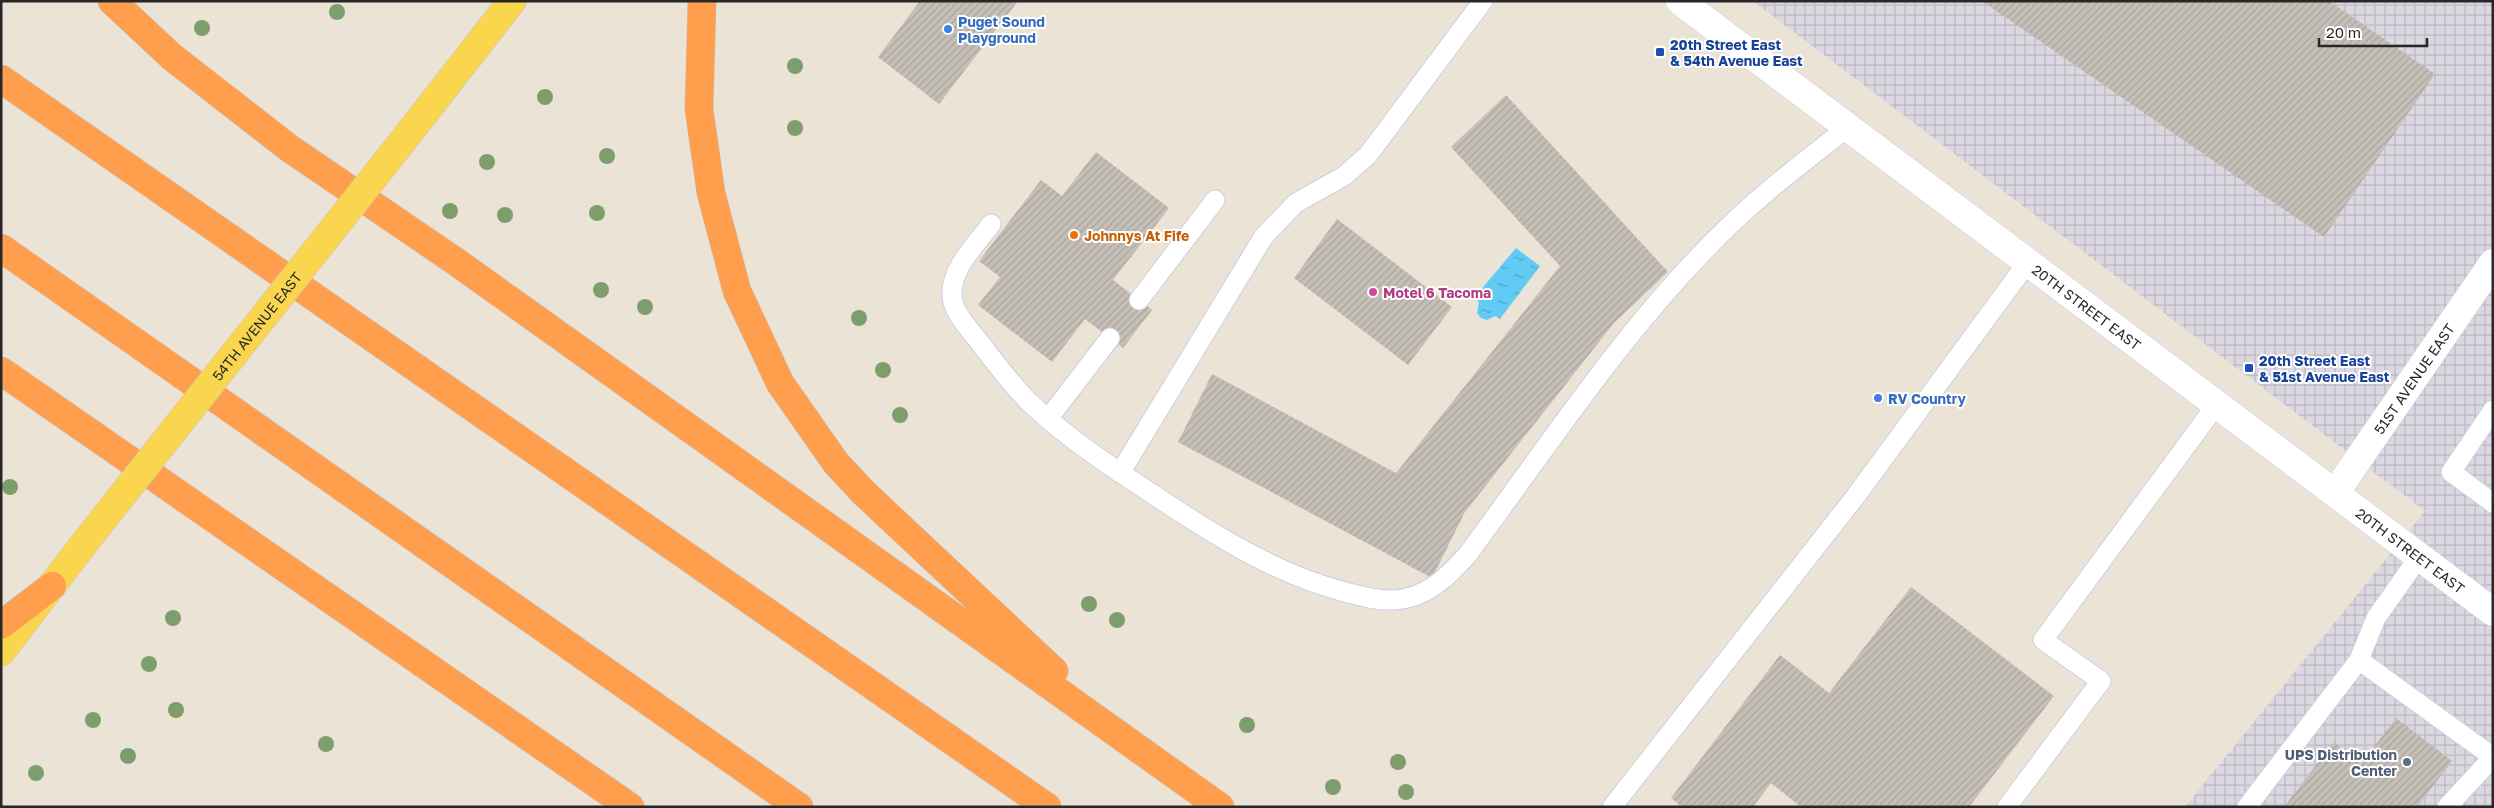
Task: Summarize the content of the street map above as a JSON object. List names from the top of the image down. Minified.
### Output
{"streets":{"main road":["20TH STREET EAST","54TH AVENUE EAST","51ST AVENUE EAST"]},"crossings":[["20TH STREET EAST","51ST AVENUE EAST"]],"places":{"other":["Puget Sound Playground","Johnnys At Fife","Motel 6 Tacoma","RV Country","UPS Distribution Center"],"transit":["20th Street East & 54th Avenue East","20th Street East & 51st Avenue East"]},"scale_bar":"20 m"}
